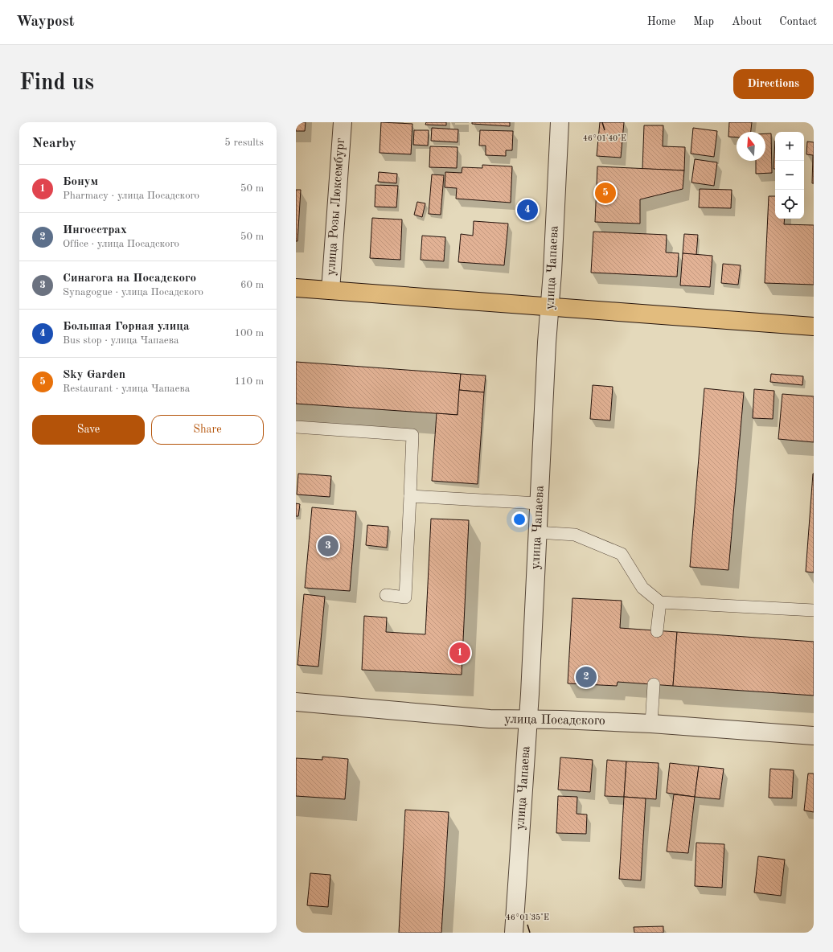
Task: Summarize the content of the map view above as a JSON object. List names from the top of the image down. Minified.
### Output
{"streets":{"street":["улица Розы Люксембург","улица Чапаева","улица Посадского"]},"crossings":[["улица Чапаева","улица Посадского"]],"north":"top","page":{"header":"Waypost","nav":["Home","Map","About","Contact"],"buttons":["Directions",["Save","Share"]],"title":"Find us","heading":["Nearby","5 results"],"map_buttons":["+","−"],"list":[{"mark":"1","name":"Бонум","note":"Pharmacy · улица Посадского","value":"50 m"},{"mark":"2","name":"Ингосстрах","note":"Office · улица Посадского","value":"50 m"},{"mark":"3","name":"Синагога на Посадского","note":"Synagogue · улица Посадского","value":"60 m"},{"mark":"4","name":"Большая Горная улица","note":"Bus stop · улица Чапаева","value":"100 m"},{"mark":"5","name":"Sky Garden","note":"Restaurant · улица Чапаева","value":"110 m"}],"pins":["5","4","3","1","2"]},"coordinates":["46°01'40\"E","46°01'35\"E"]}
